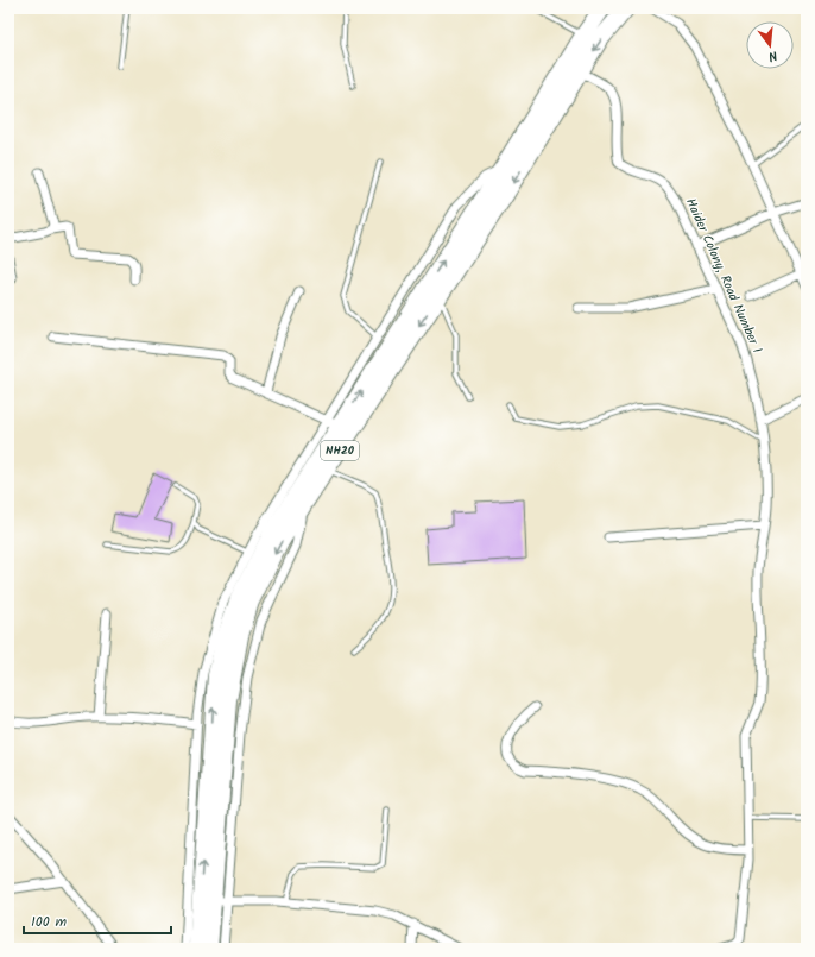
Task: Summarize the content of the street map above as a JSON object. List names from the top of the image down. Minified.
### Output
{"streets":{"highway":["NH20"],"street":["Haider Colony, Road Number 1"]},"crossings":[["Haider Colony, Road Number 1","NH20"]],"scale_bar":"100 m","north":"bottom"}
